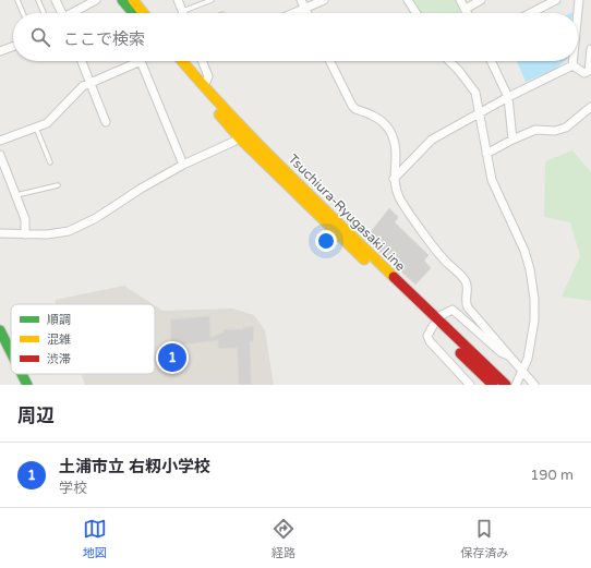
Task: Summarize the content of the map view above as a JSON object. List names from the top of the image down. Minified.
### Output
{"streets":{"main road":["Tsuchiura-Ryugasaki Line"]},"legend":["順調","混雑","渋滞"],"page":{"search":"ここで検索","pins":"1","heading":"周辺","list":[{"mark":"1","name":"土浦市立 右籾小学校","note":"学校","value":"190 m"}],"nav":["地図","経路","保存済み"]}}
